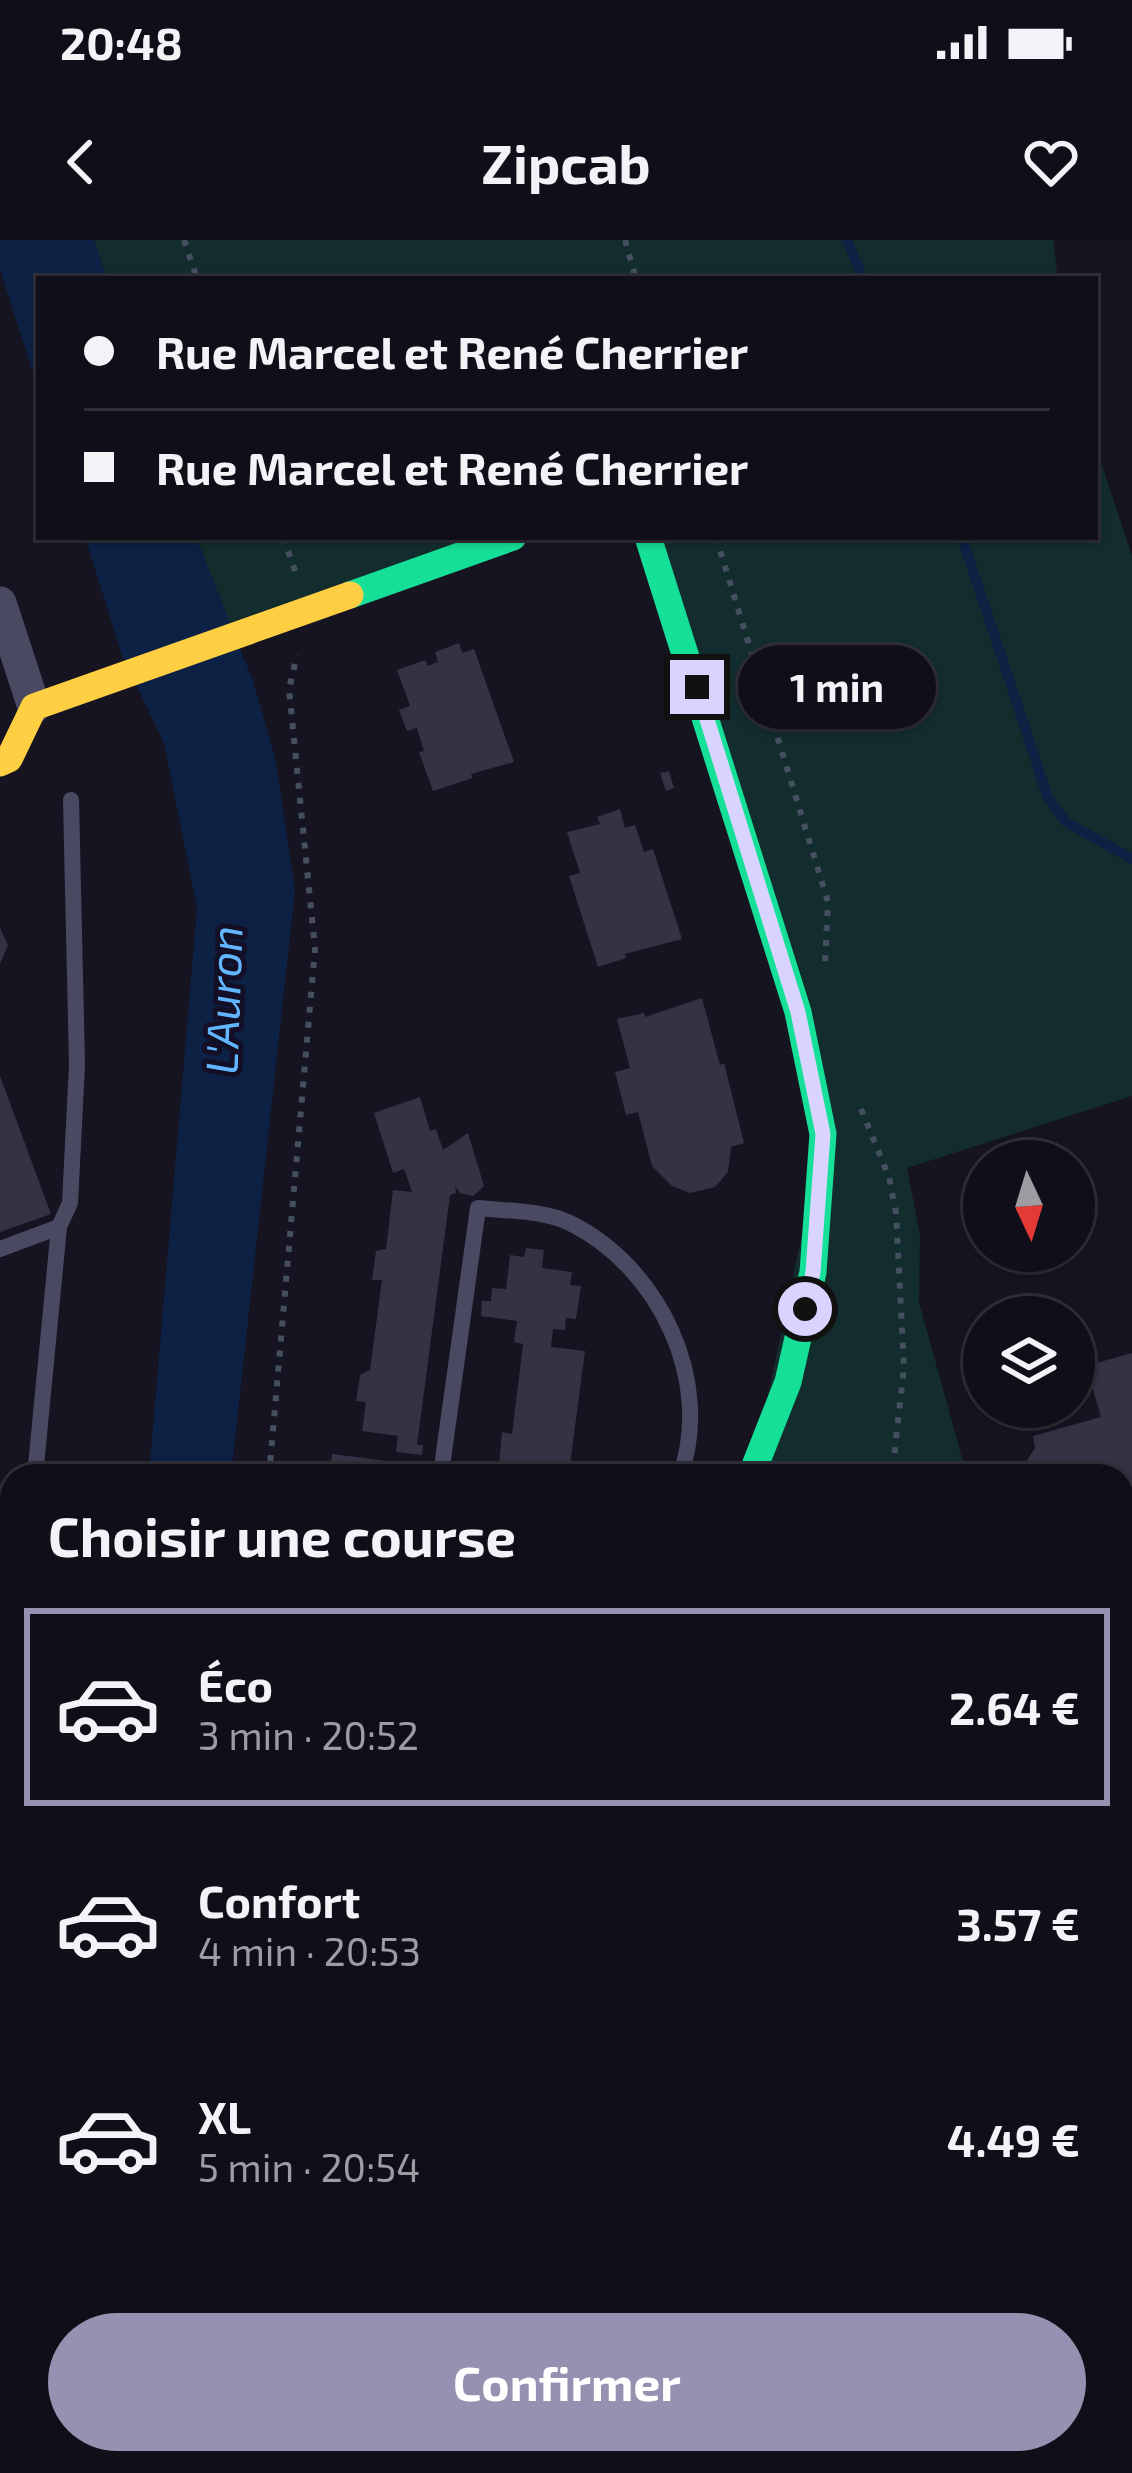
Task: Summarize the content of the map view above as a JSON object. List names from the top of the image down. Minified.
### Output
{"water":["L'Auron"],"north":"bottom","page":{"status":"20:48","header":"Zipcab","banner":["Rue Marcel et René Cherrier","Rue Marcel et René Cherrier"],"bubble":"1 min","heading":"Choisir une course","list":[{"name":"Éco","note":"3 min · 20:52","value":"2.64 €"},{"name":"Confort","note":"4 min · 20:53","value":"3.57 €"},{"name":"XL","note":"5 min · 20:54","value":"4.49 €"}],"buttons":"Confirmer"}}
